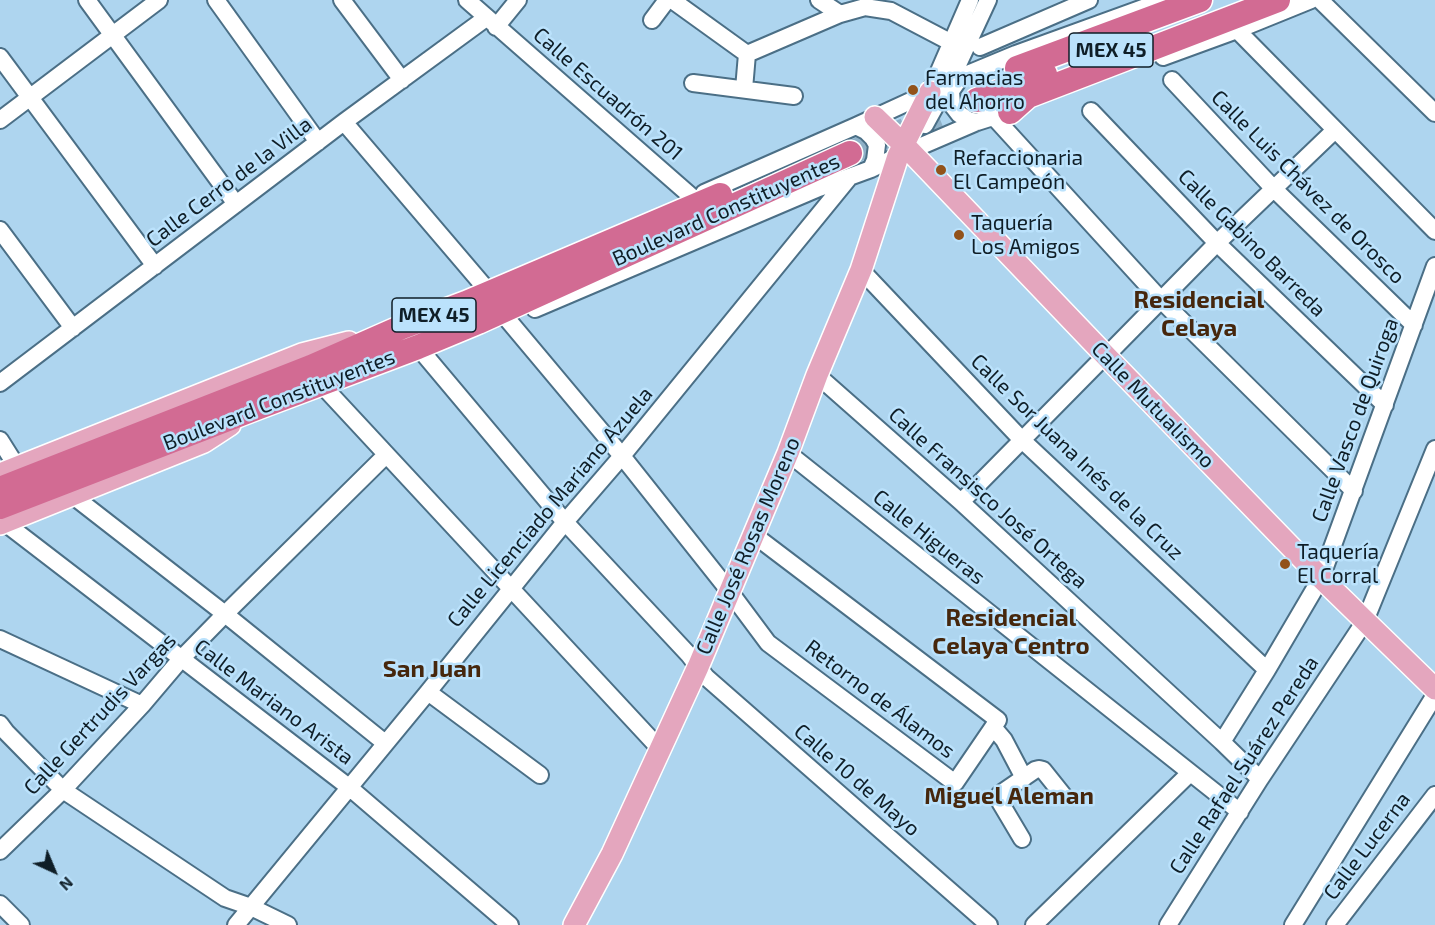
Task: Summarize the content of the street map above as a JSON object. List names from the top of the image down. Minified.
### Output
{"streets":{"highway":["MEX 45","Boulevard Constituyentes"],"main road":["Calle Mutualismo","Calle José Rosas Moreno"],"street":["Calle Escuadrón 201","Calle Cerro de la Villa","Calle Luis Chávez de Orosco","Calle Gabino Barreda","Calle Vasco de Quiroga","Calle Sor Juana Inés de la Cruz","Calle Fransisco José Ortega","Calle Licenciado Mariano Azuela","Calle Higueras","Retorno de Álamos","Calle Mariano Arista","Calle Gertrudis Vargas","Calle Rafael Suárez Pereda","Calle 10 de Mayo","Calle Lucerna"]},"crossings":[["MEX 45","Calle José Rosas Moreno"],["Calle Escuadrón 201","Calle Cerro de la Villa"],["Calle Luis Chávez de Orosco","Calle Vasco de Quiroga"],["Boulevard Constituyentes","Calle Mutualismo"],["Boulevard Constituyentes","Calle Mariano Arista"],["Boulevard Constituyentes","Calle 10 de Mayo"],["Calle Gabino Barreda","Calle Vasco de Quiroga"],["Calle Mutualismo","Calle Vasco de Quiroga"],["Calle Mutualismo","Calle José Rosas Moreno"],["Calle Mutualismo","Calle Rafael Suárez Pereda"],["Calle Vasco de Quiroga","Calle Sor Juana Inés de la Cruz"],["Calle Vasco de Quiroga","Calle Fransisco José Ortega"],["Calle Sor Juana Inés de la Cruz","Calle José Rosas Moreno"],["Calle Fransisco José Ortega","Calle José Rosas Moreno"],["Calle Fransisco José Ortega","Calle Rafael Suárez Pereda"],["Calle Licenciado Mariano Azuela","Calle Mariano Arista"],["Calle Licenciado Mariano Azuela","Calle 10 de Mayo"],["Calle Higueras","Calle José Rosas Moreno"],["Calle Higueras","Calle Rafael Suárez Pereda"],["Calle José Rosas Moreno","Retorno de Álamos"],["Calle José Rosas Moreno","Calle 10 de Mayo"],["Calle Mariano Arista","Calle Gertrudis Vargas"]],"districts":["Residencial Celaya","Residencial Celaya Centro","San Juan","Miguel Aleman"],"places":["Farmacias del Ahorro","Refaccionaria El Campeón","Taquería Los Amigos","Taquería El Corral"],"north":"bottom right"}
